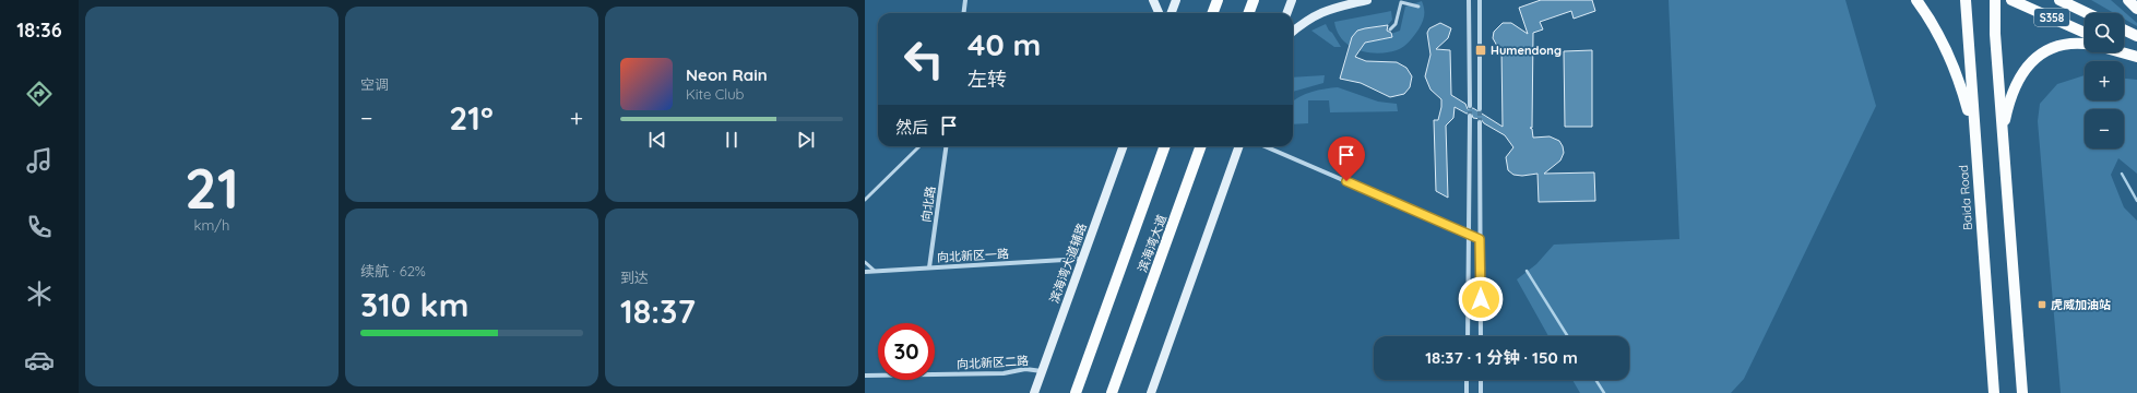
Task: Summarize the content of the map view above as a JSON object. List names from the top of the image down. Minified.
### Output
{"streets":{"main road":["S358","Baida Road","滨海湾大道","滨海湾大道辅路"],"street":["向北路","向北新区一路","向北新区二路"]},"crossings":[["向北路","向北新区一路"],["向北新区一路","滨海湾大道辅路"],["滨海湾大道辅路","向北新区二路"]],"places":{"transit":["Humendong","虎威加油站"]},"page":{"tabs":"18:36","tile":[["21","km/h"],"空调",["续航 · 62%","310 km"],["到达","18:37"]],"map_buttons":["+","−"],"turn":["40 m","左转"],"song":["Neon Rain","Kite Club"],"heat":["−","21°","+"],"then":"然后","limit":"30","trip":"18:37 · 1 分钟 · 150 m"}}
